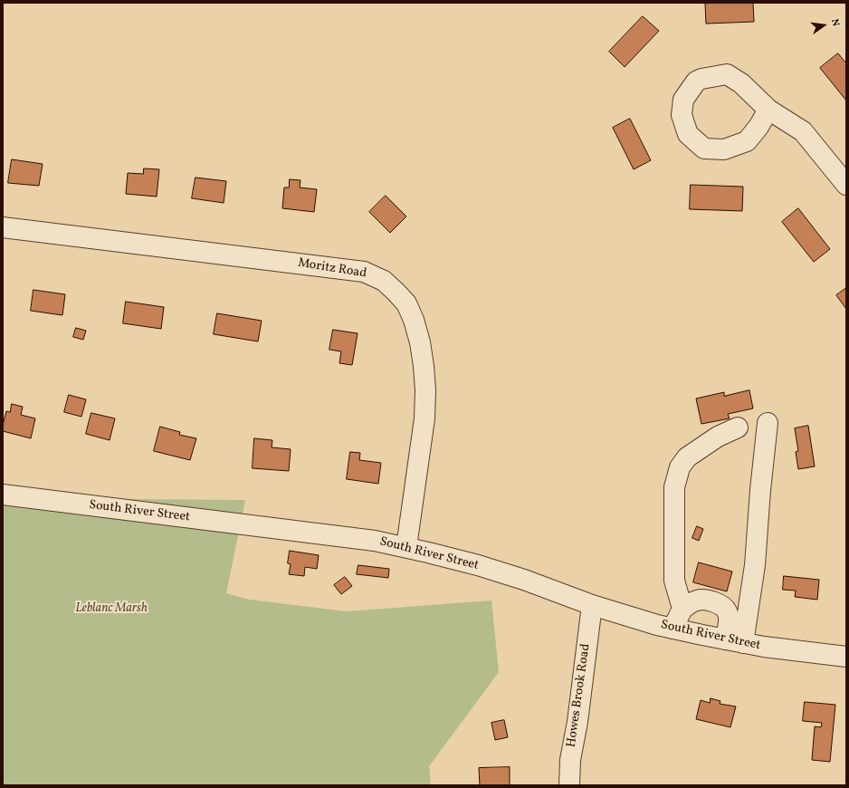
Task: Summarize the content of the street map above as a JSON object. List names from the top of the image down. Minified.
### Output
{"streets":{"street":["Moritz Road","South River Street","Howes Brook Road"]},"crossings":[["Moritz Road","South River Street"],["South River Street","Howes Brook Road"]],"parks":["Leblanc Marsh"],"north":"right"}
